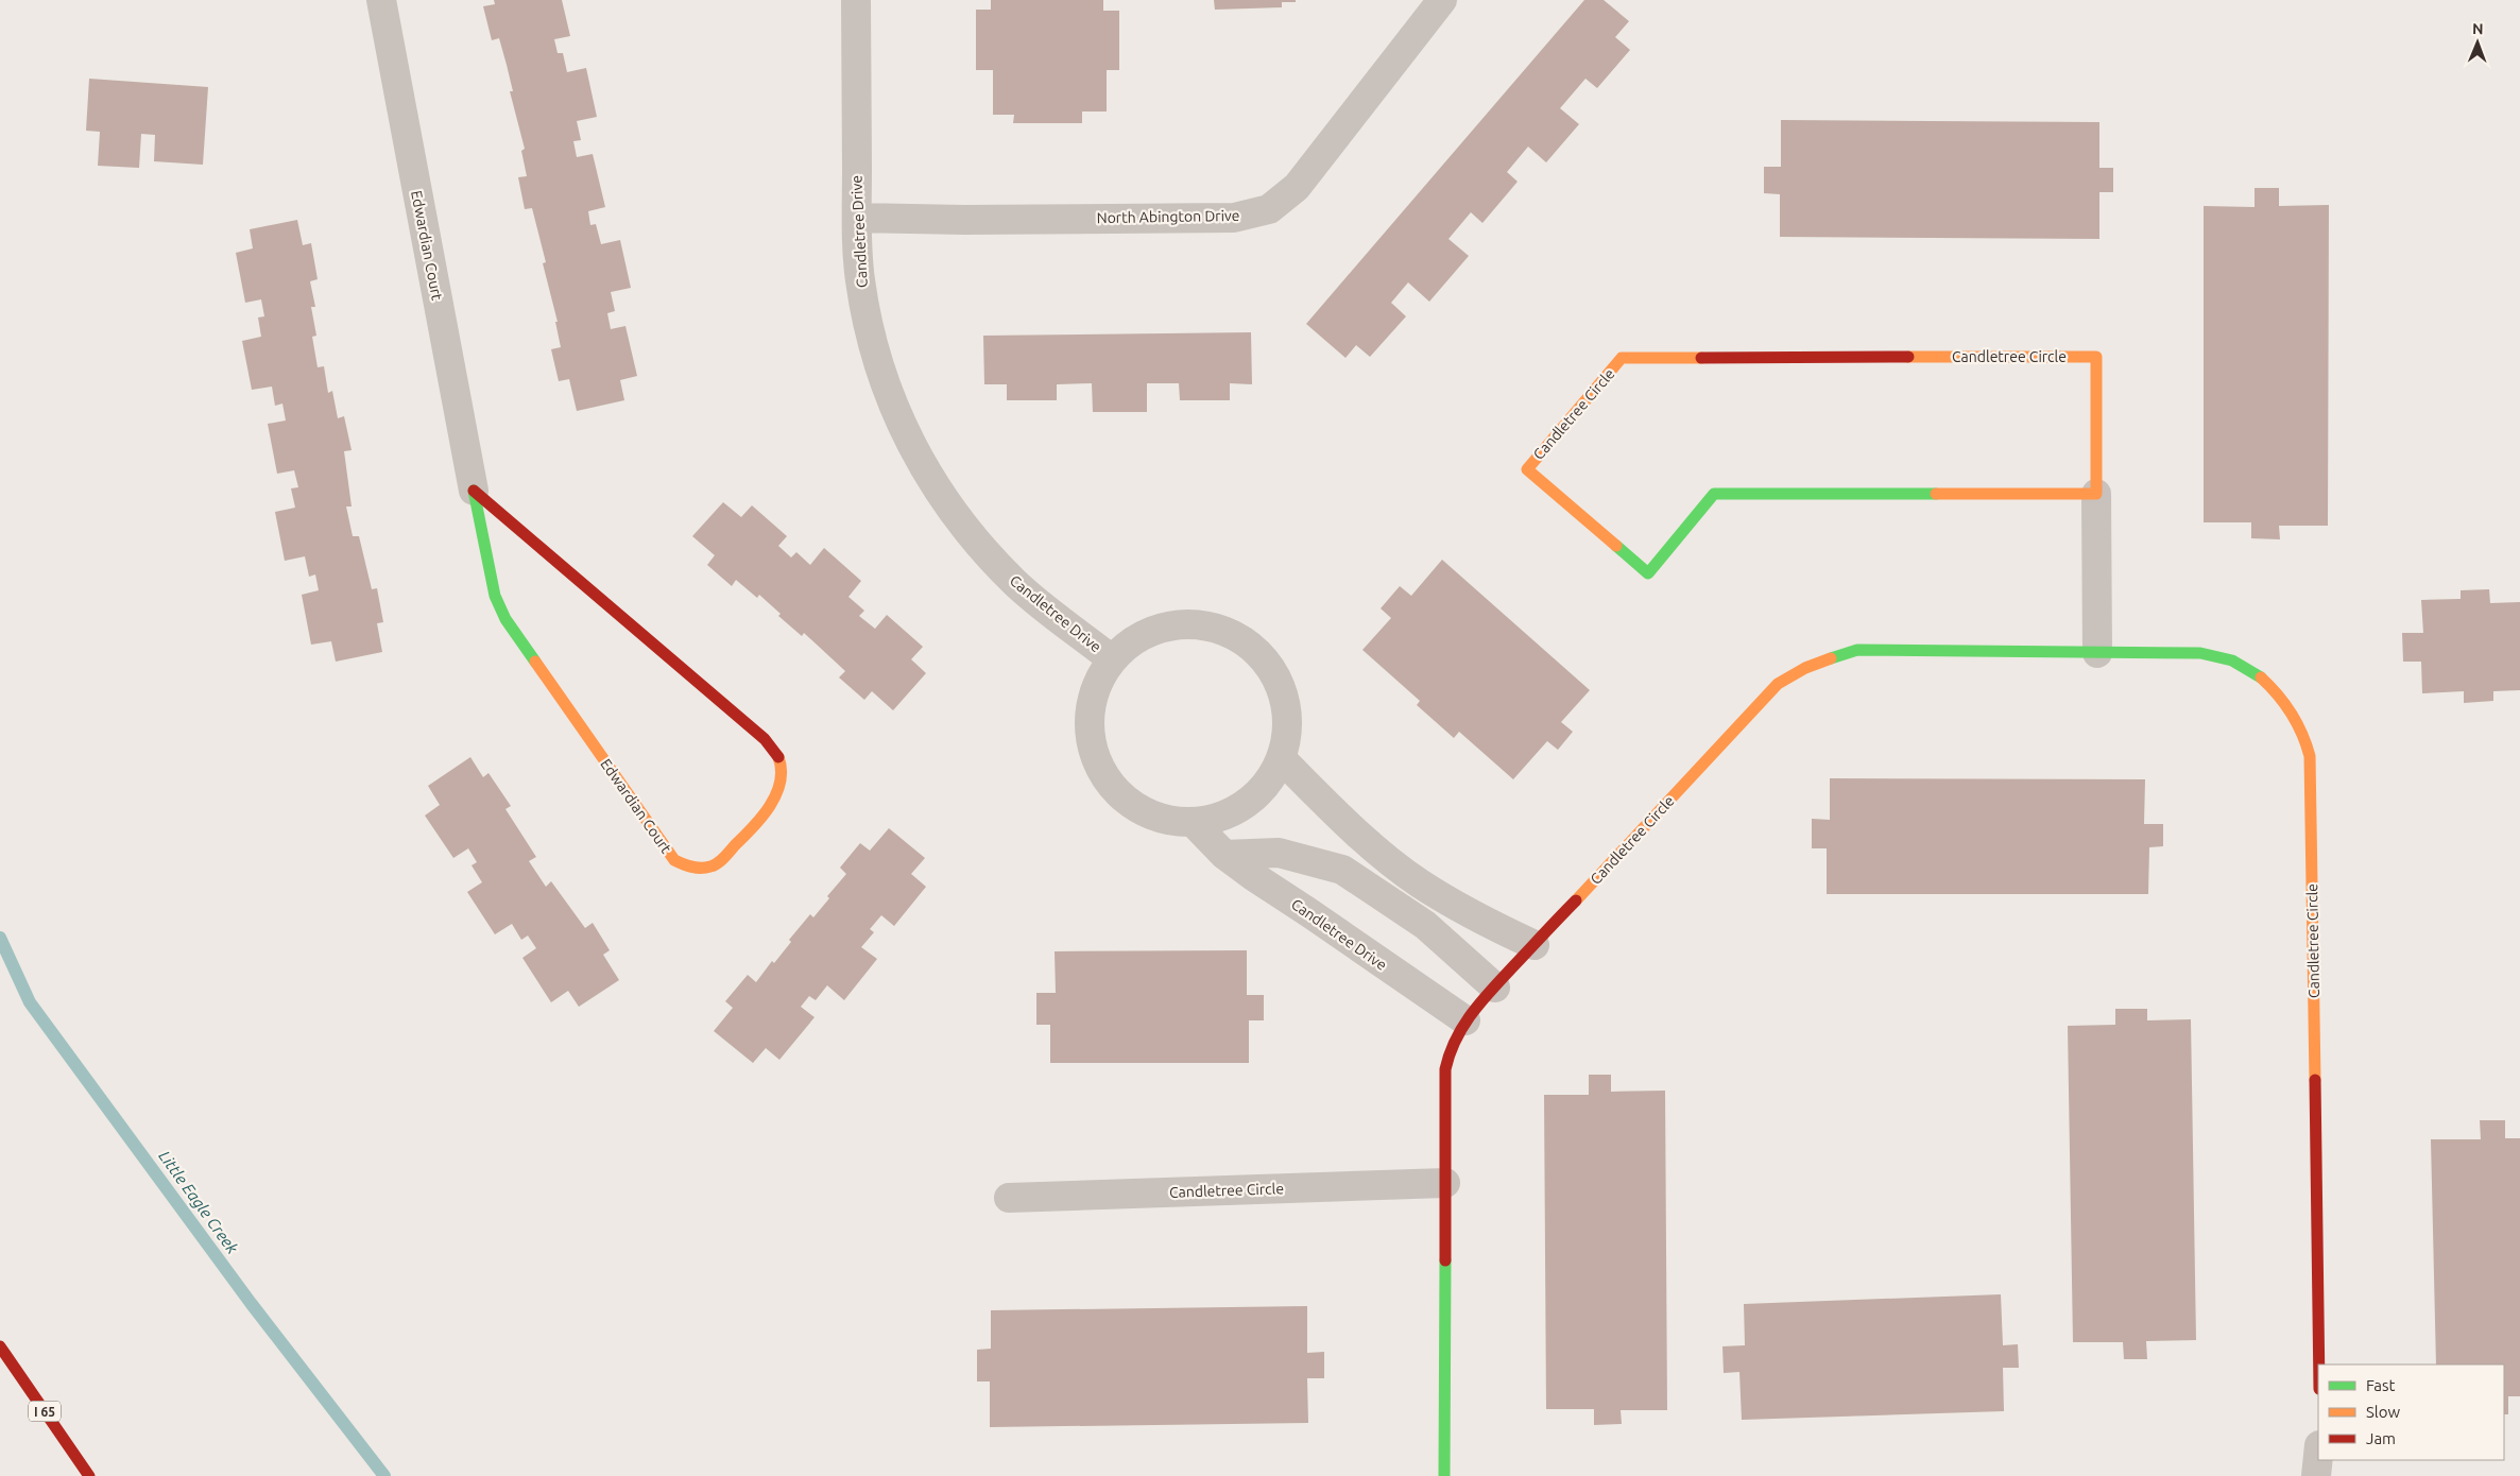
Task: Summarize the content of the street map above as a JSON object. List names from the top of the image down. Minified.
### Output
{"streets":{"main road":["Edwardian Court","Candletree Circle","I 65"],"street":["North Abington Drive","Candletree Drive"]},"crossings":[["North Abington Drive","Candletree Drive"],["Candletree Drive","Candletree Circle"]],"water":["Little Eagle Creek"],"legend":["Fast","Slow","Jam"],"north":"top"}
